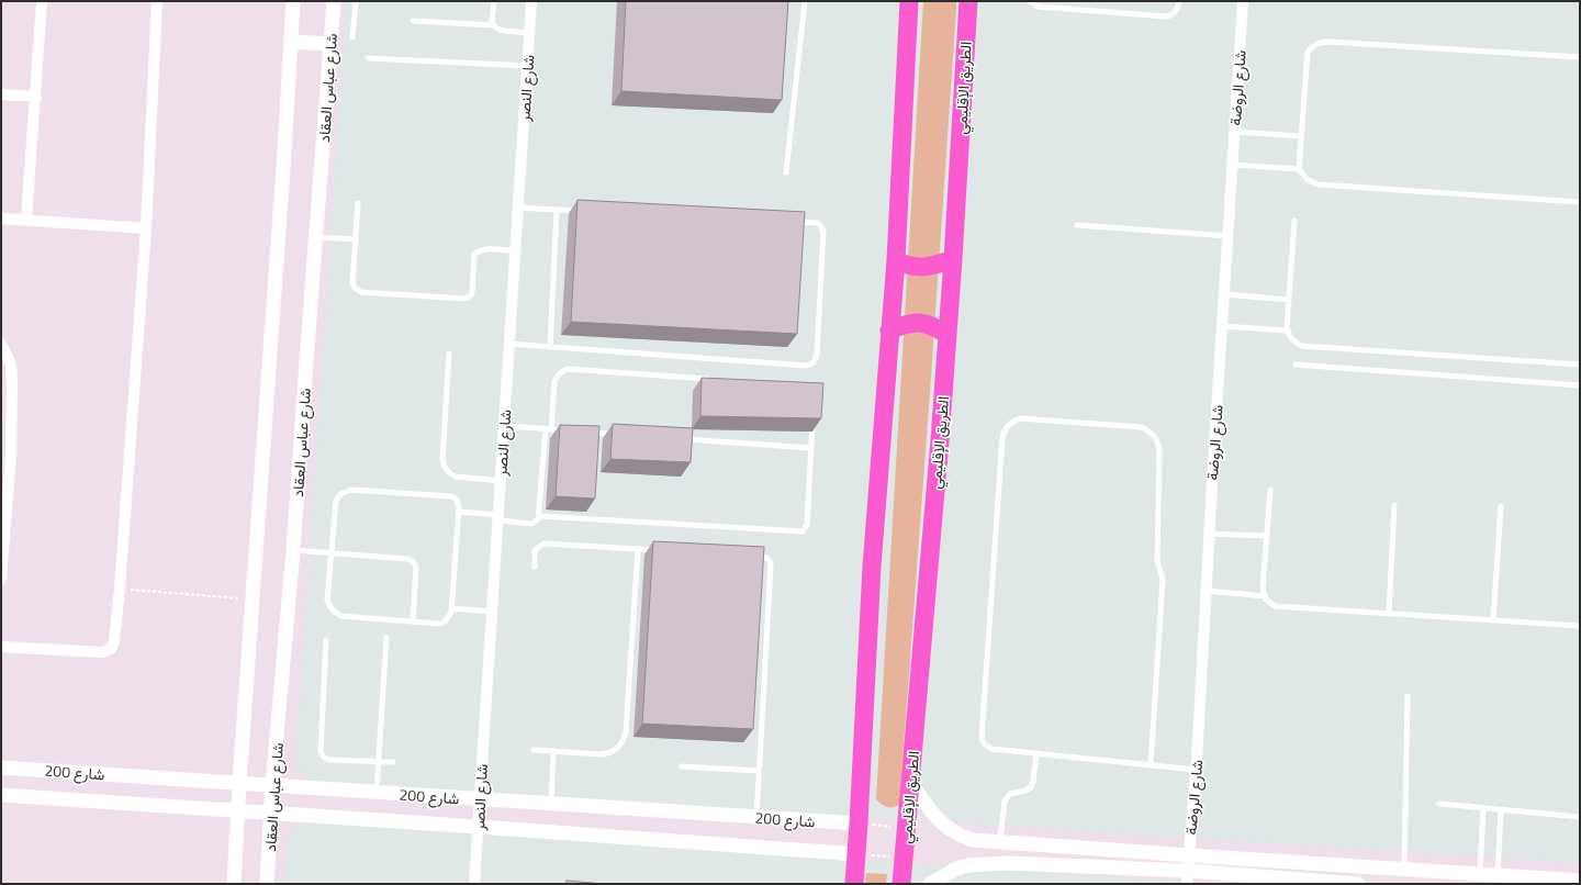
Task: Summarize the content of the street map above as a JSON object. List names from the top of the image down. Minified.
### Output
{"streets":{"highway":["الطريق الإقليمي"],"street":["شارع عباس العقاد","شارع النصر","شارع الروضة","شارع 200"]},"crossings":[["شارع عباس العقاد","شارع 200"],["شارع النصر","شارع 200"]]}
